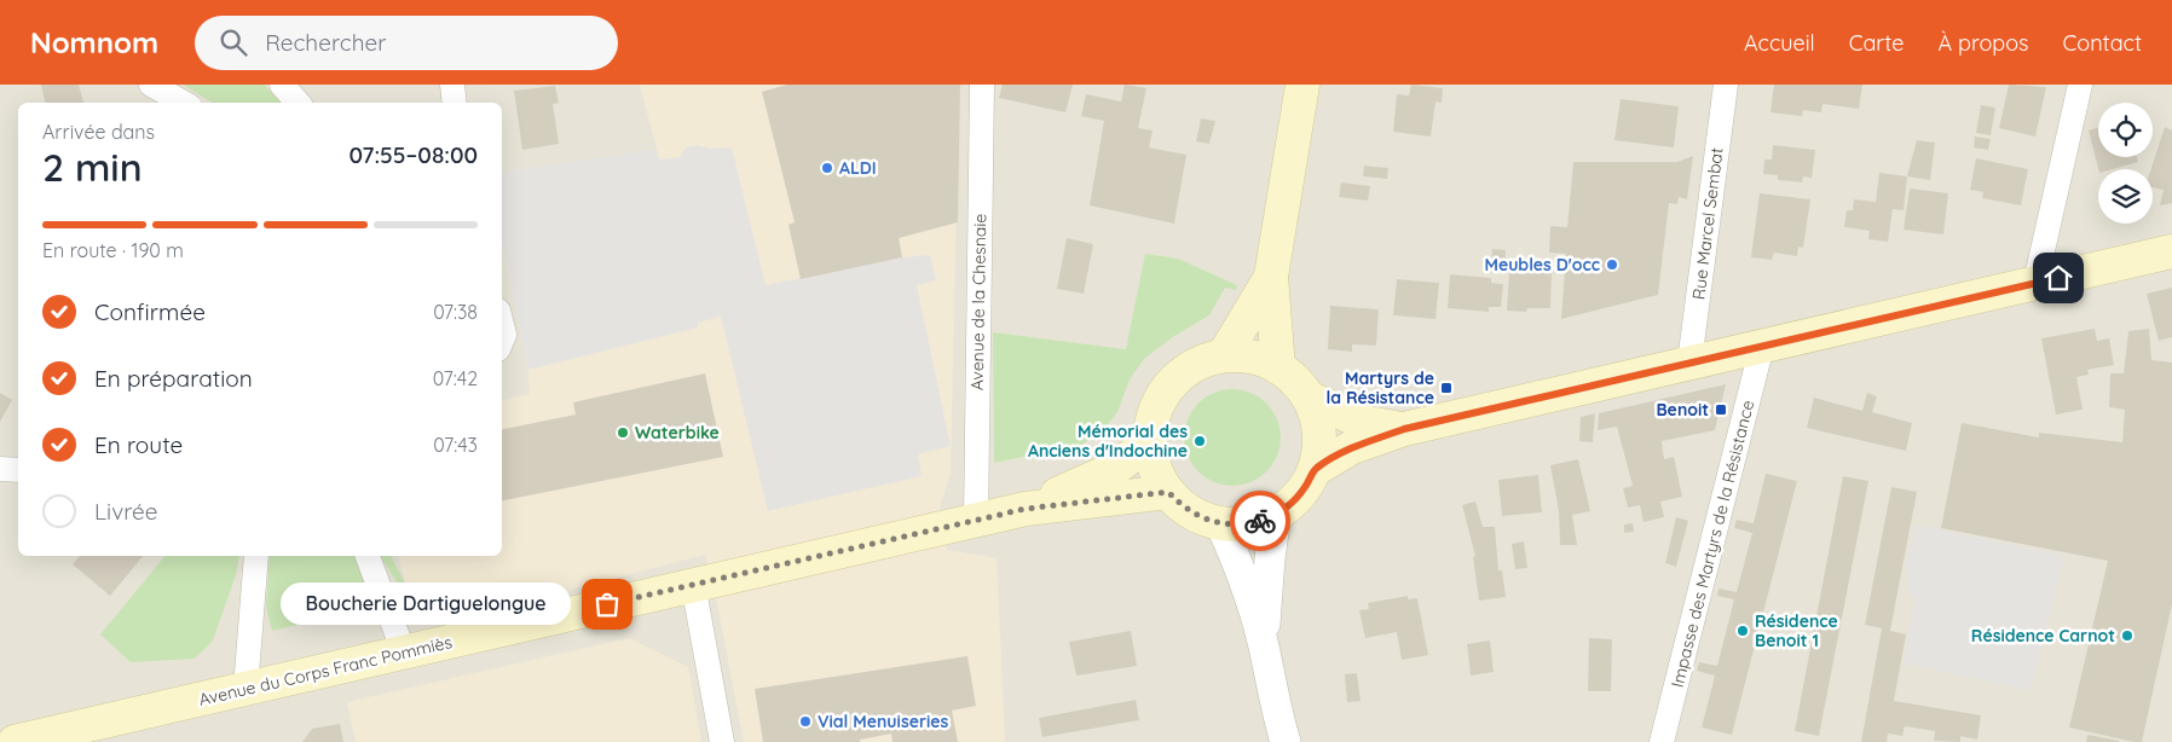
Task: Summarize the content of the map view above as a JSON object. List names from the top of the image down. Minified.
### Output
{"streets":{"main road":["Avenue du Corps Franc Pommiès"],"street":["Rue Marcel Sembat","Avenue de la Chesnaie","Impasse des Martyrs de la Résistance"]},"crossings":[["Avenue de la Chesnaie","Avenue du Corps Franc Pommiès"]],"places":{"other":["ALDI","Meubles D'occ","Waterbike","Mémorial des Anciens d'Indochine","Boucherie Dartiguelongue","Résidence Benoit 1","Résidence Carnot","Vial Menuiseries"],"transit":["Martyrs de la Résistance","Benoit"]},"page":{"header":"Nomnom","search":"Rechercher","nav":["Accueil","Carte","À propos","Contact"],"heading":["2 min","Arrivée dans","07:55–08:00"],"bar":"En route · 190 m","list":[["Confirmée","07:38"],["En préparation","07:42"],["En route","07:43"],"Livrée"],"bubble":"Boucherie Dartiguelongue"}}
